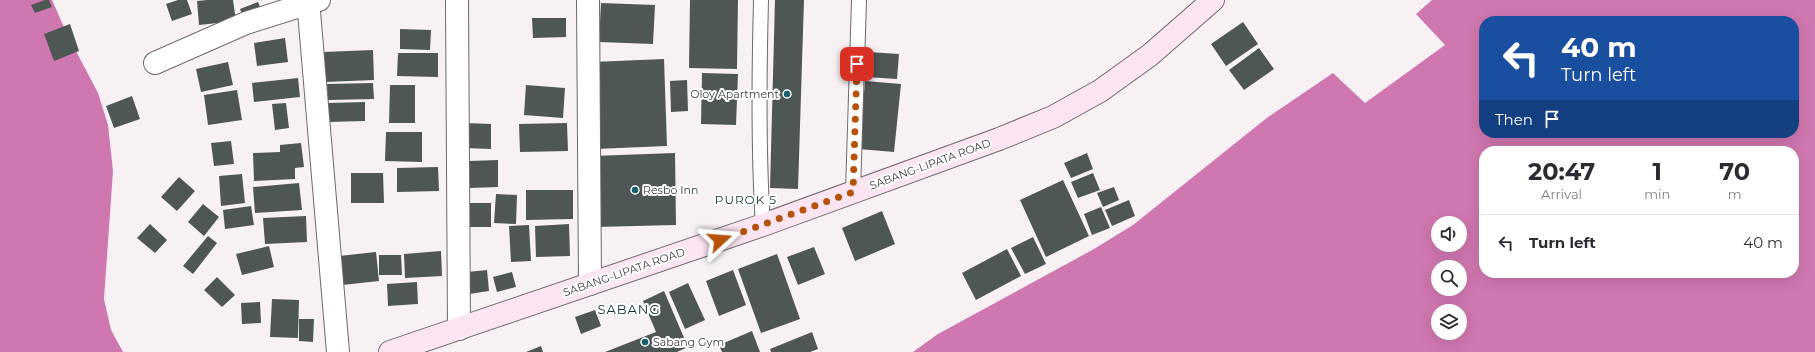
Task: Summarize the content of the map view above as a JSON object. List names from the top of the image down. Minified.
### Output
{"streets":{"main road":["SABANG-LIPATA ROAD"]},"districts":["PUROK 5","SABANG"],"places":["Oloy Apartment","Resbo Inn","Sabang Gym"],"page":{"turn":["40 m","Turn left"],"then":"Then","eta":["20:47","Arrival","1","min","70","m"],"list":[{"name":"Turn left","value":"40 m"}]}}
